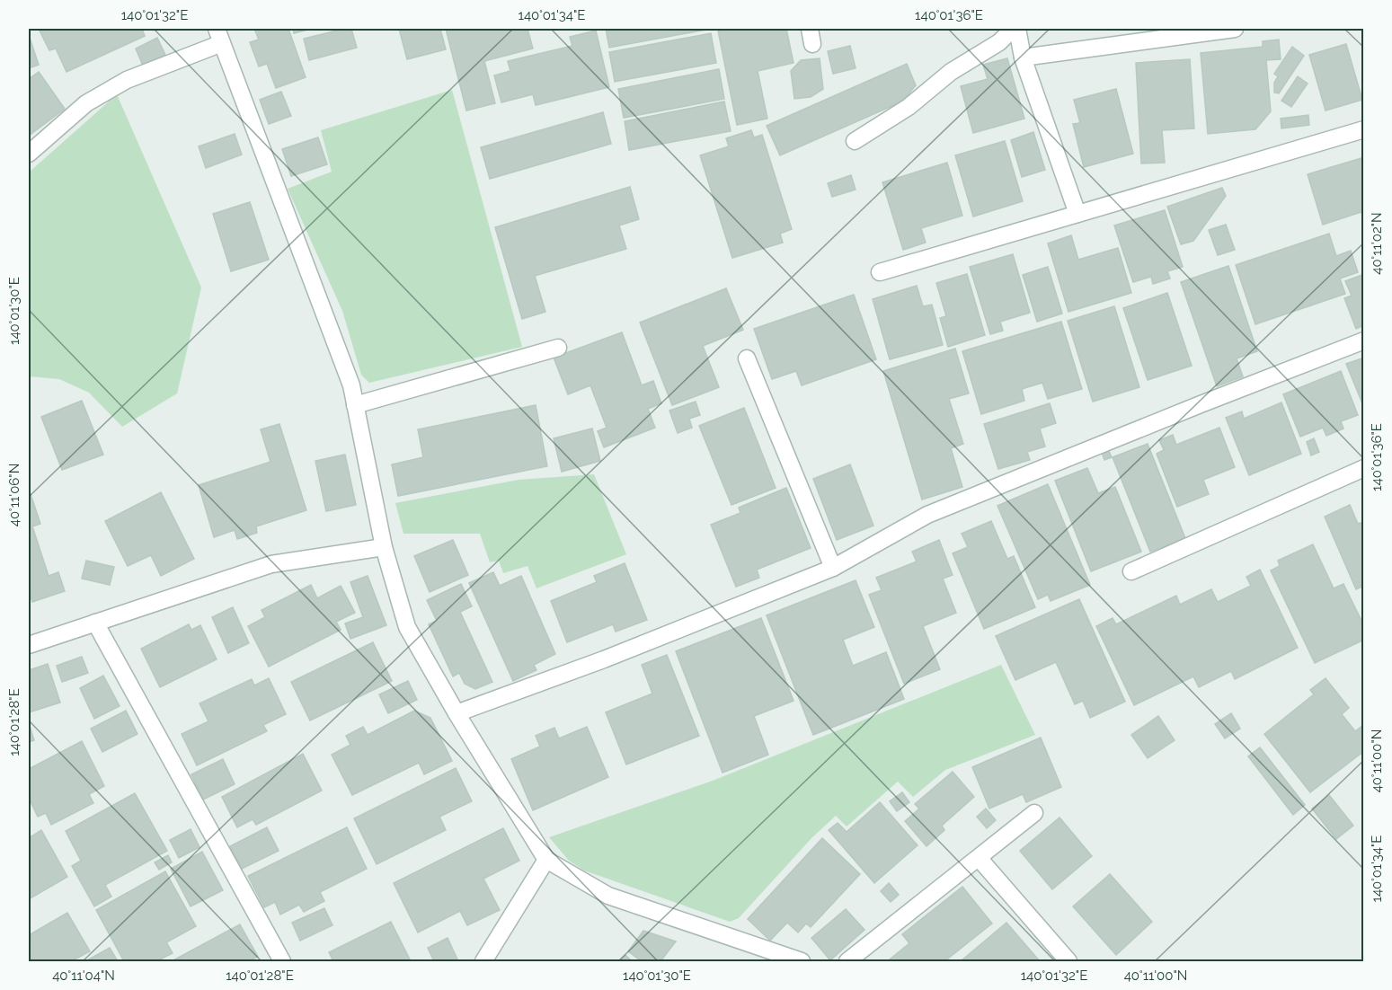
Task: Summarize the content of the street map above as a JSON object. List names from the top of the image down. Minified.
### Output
{"coordinates":["140°01'32\"E","140°01'34\"E","140°01'36\"E","40°11'02\"N","140°01'30\"E","40°11'06\"N","140°01'28\"E","40°11'00\"N","40°11'04\"N"]}
